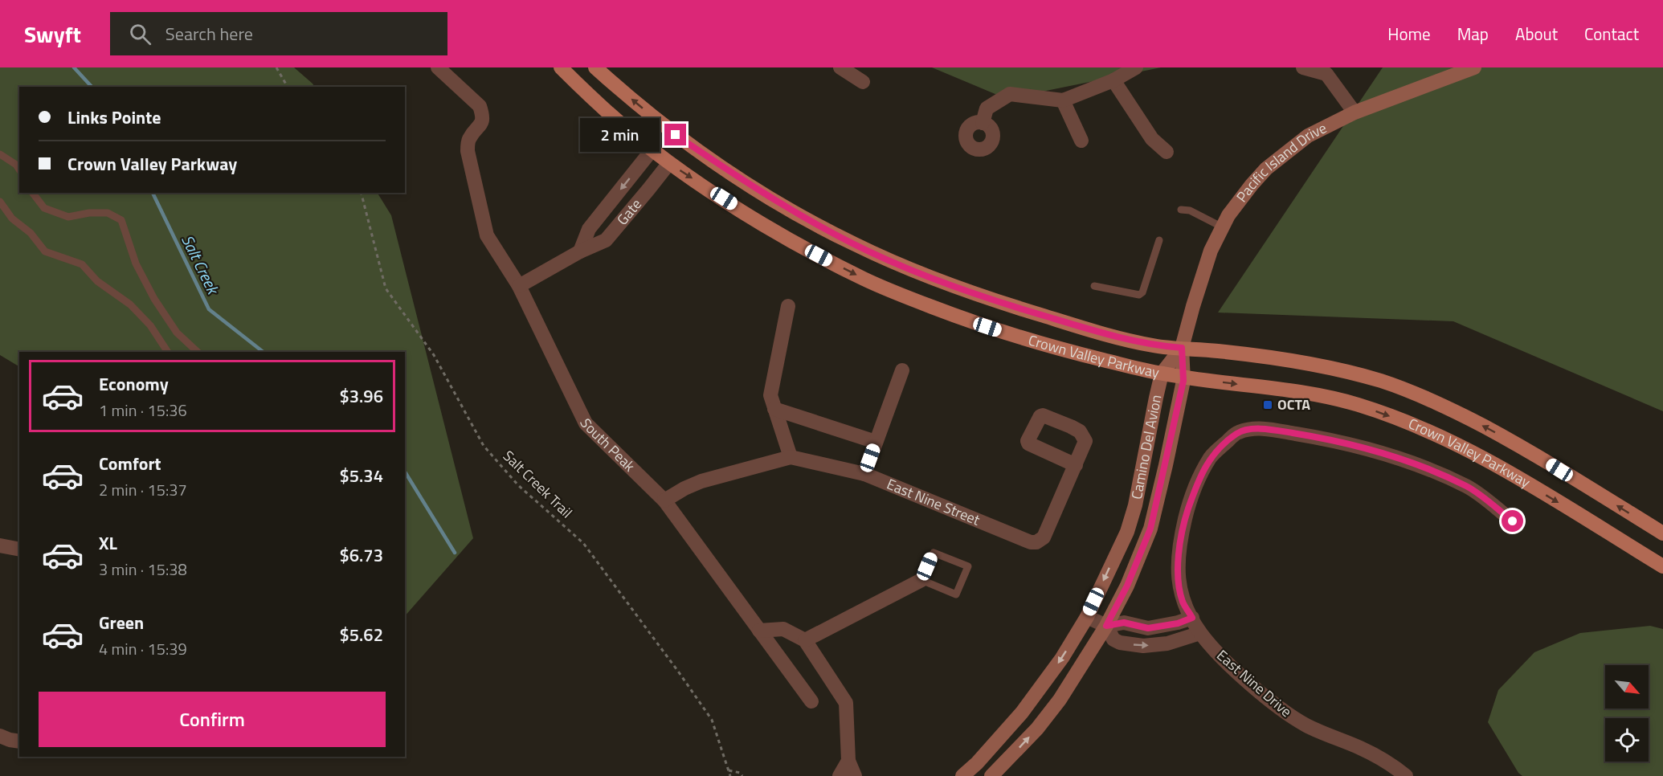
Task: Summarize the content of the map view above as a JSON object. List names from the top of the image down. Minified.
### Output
{"streets":{"main road":["Pacific Island Drive","Crown Valley Parkway","Camino Del Avion"],"street":["Gate","South Peak","East Nine Street","East Nine Drive"],"path":["Salt Creek Trail"]},"crossings":[["Pacific Island Drive","Crown Valley Parkway"],["Pacific Island Drive","Camino Del Avion"],["Gate","Crown Valley Parkway"],["Gate","South Peak"],["Crown Valley Parkway","Camino Del Avion"],["South Peak","East Nine Street"]],"water":["Salt Creek"],"places":{"transit":["OCTA"]},"north":"bottom right","page":{"header":"Swyft","search":"Search here","nav":["Home","Map","About","Contact"],"banner":["Links Pointe","Crown Valley Parkway"],"bubble":"2 min","list":[{"name":"Economy","note":"1 min · 15:36","value":"$3.96"},{"name":"Comfort","note":"2 min · 15:37","value":"$5.34"},{"name":"XL","note":"3 min · 15:38","value":"$6.73"},{"name":"Green","note":"4 min · 15:39","value":"$5.62"}],"buttons":"Confirm"}}
